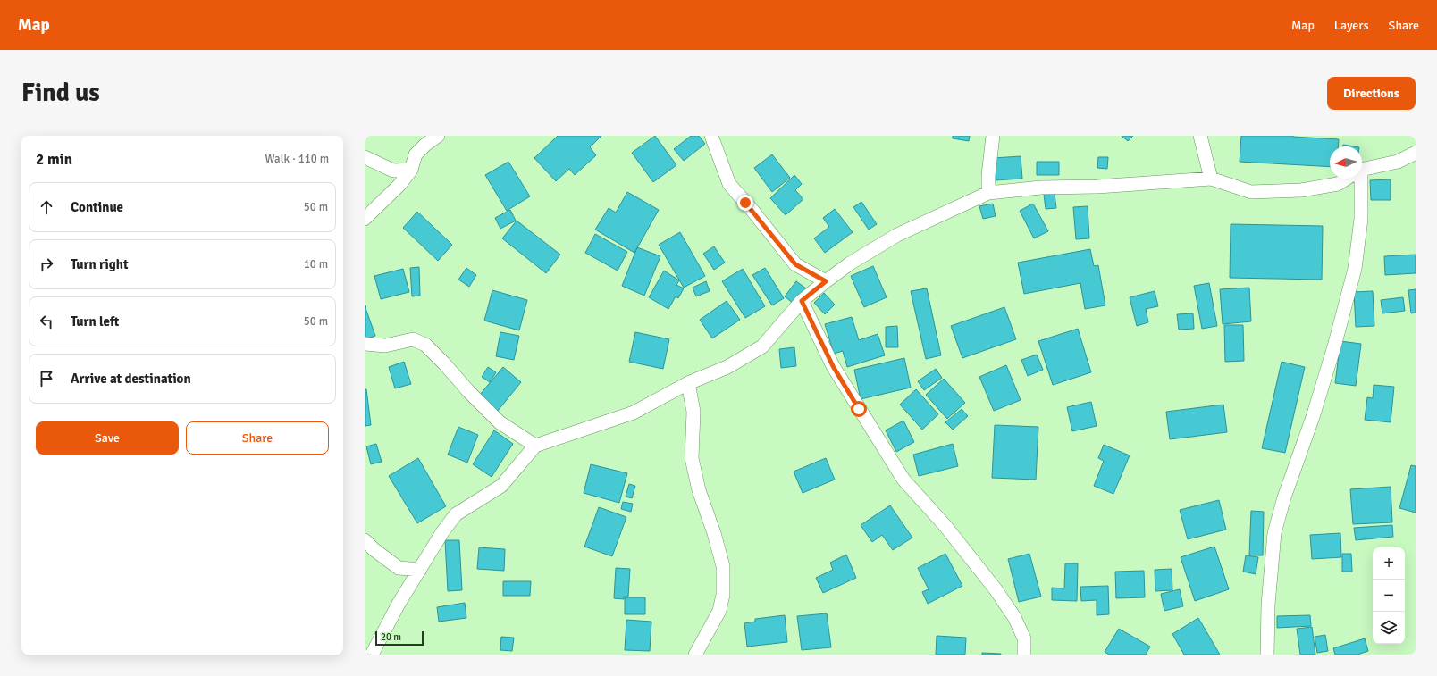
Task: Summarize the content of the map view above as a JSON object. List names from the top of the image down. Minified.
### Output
{"scale_bar":"20 m","north":"left","page":{"header":"Map","nav":["Map","Layers","Share"],"buttons":["Directions",["Save","Share"]],"title":"Find us","heading":["2 min","Walk · 110 m"],"list":[["Continue","50 m"],["Turn right","10 m"],["Turn left","50 m"],"Arrive at destination"],"map_buttons":["+","−"],"scale":"20 m"}}
